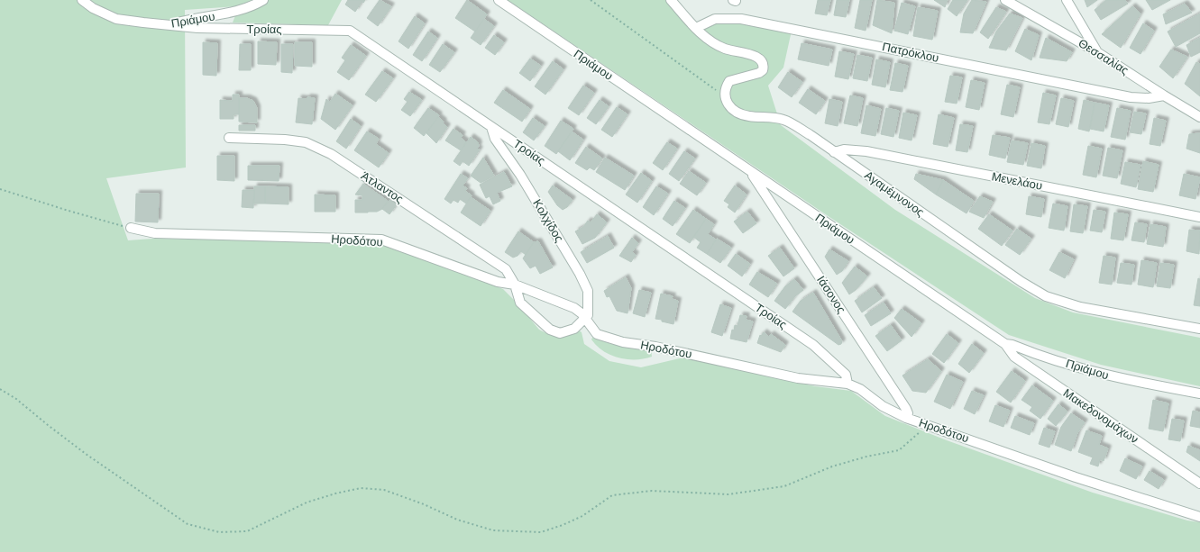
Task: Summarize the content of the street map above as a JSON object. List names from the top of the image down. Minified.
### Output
{"streets":{"street":["Πριάμου","Τροίας","Πατρόκλου","Θεσσαλίας","Μενελάου","Άτλαντος","Αγαμέμνονος","Κολχίδος","Ηροδότου","Ιάσονος","Μακεδονομάχων"]},"crossings":[["Πριάμου","Τροίας"],["Πριάμου","Ιάσονος"],["Πριάμου","Μακεδονομάχων"],["Τροίας","Κολχίδος"],["Τροίας","Ηροδότου"],["Πατρόκλου","Θεσσαλίας"],["Μενελάου","Αγαμέμνονος"],["Άτλαντος","Κολχίδος"],["Άτλαντος","Ηροδότου"],["Κολχίδος","Ηροδότου"],["Ηροδότου","Ιάσονος"]]}
